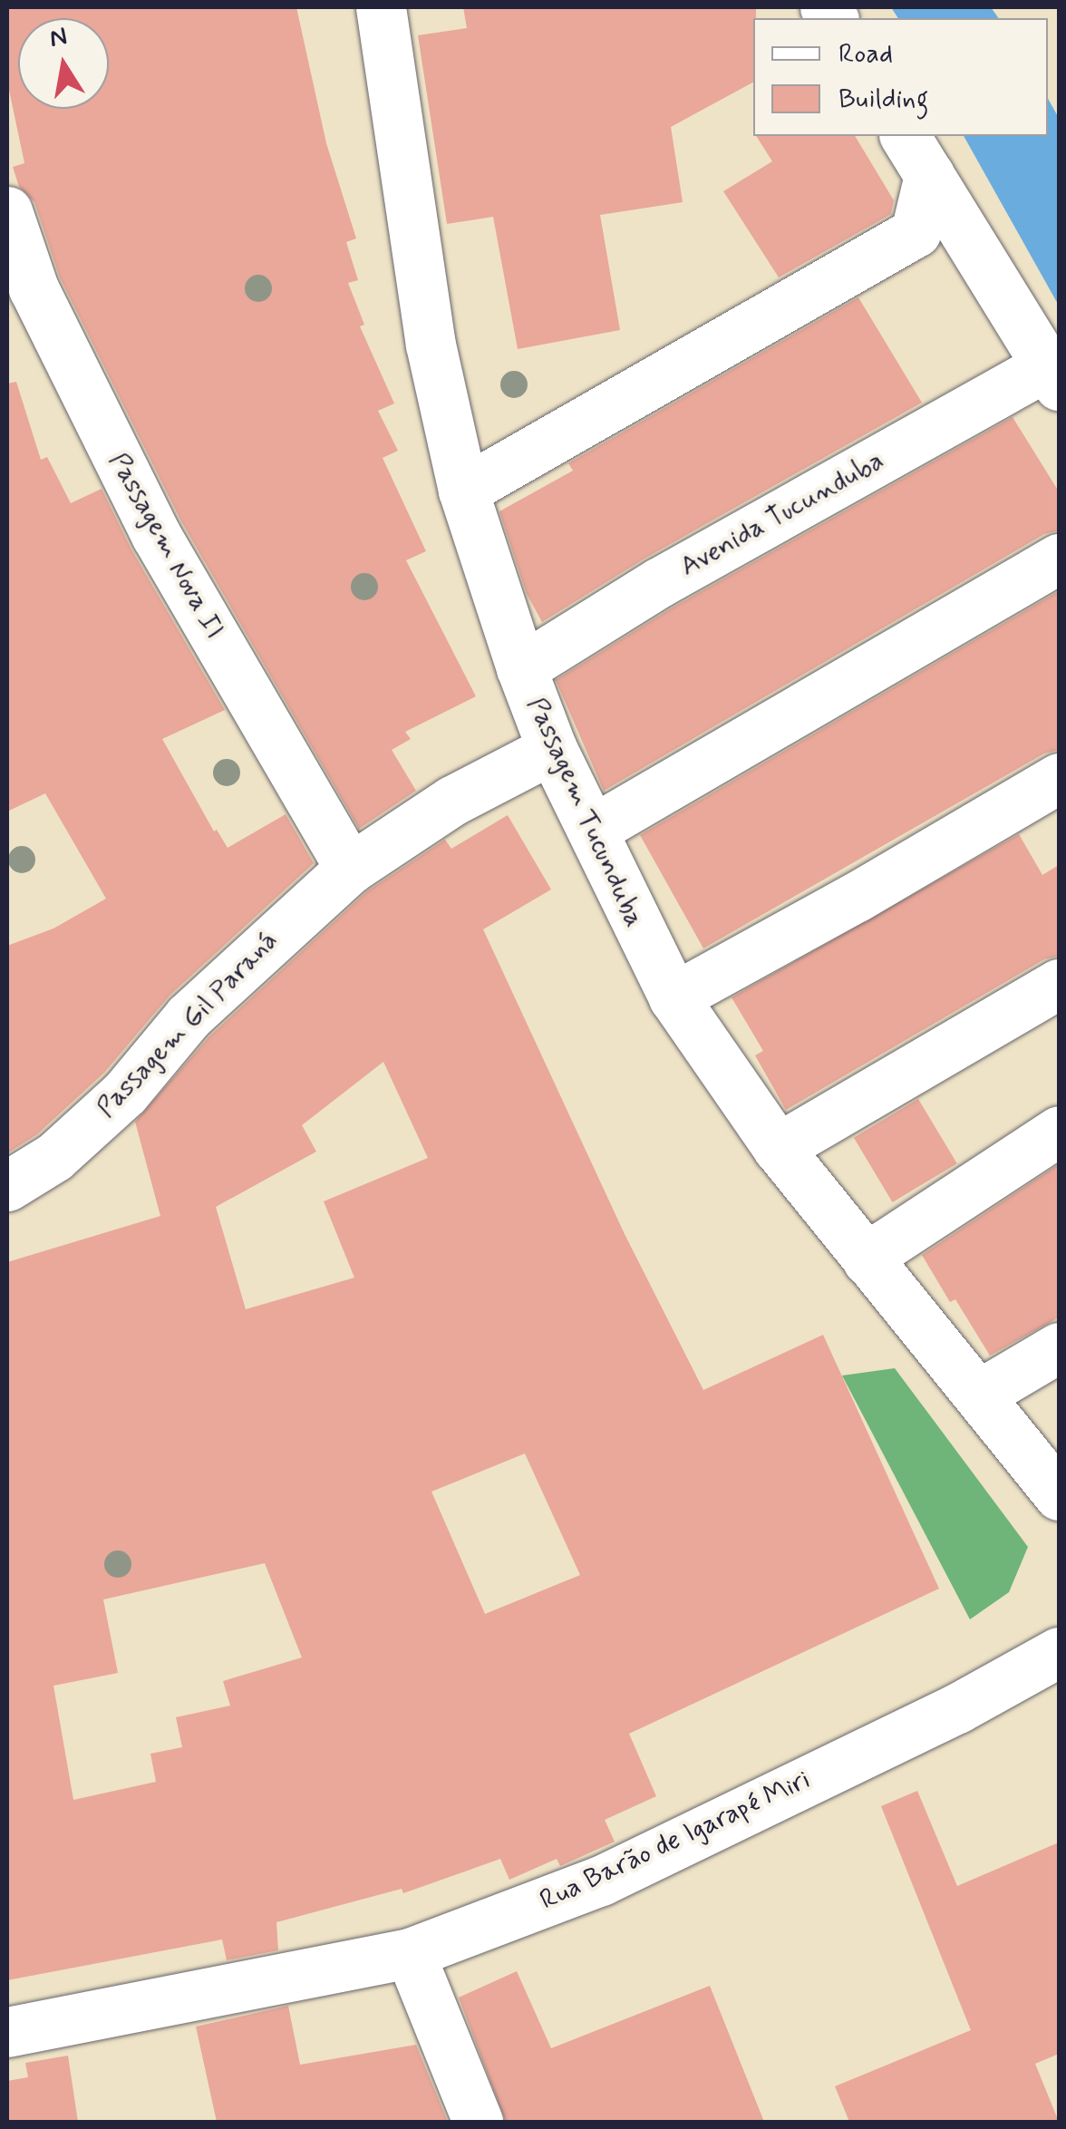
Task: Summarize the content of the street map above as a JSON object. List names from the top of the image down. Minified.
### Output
{"streets":{"street":["Avenida Tucunduba","Passagem Nova II","Passagem Tucunduba","Passagem Gil Paraná","Rua Barão de Igarapé Miri"]},"crossings":[["Avenida Tucunduba","Passagem Tucunduba"],["Passagem Nova II","Passagem Gil Paraná"],["Passagem Tucunduba","Passagem Gil Paraná"]],"legend":["Road","Building"],"north":"top"}
